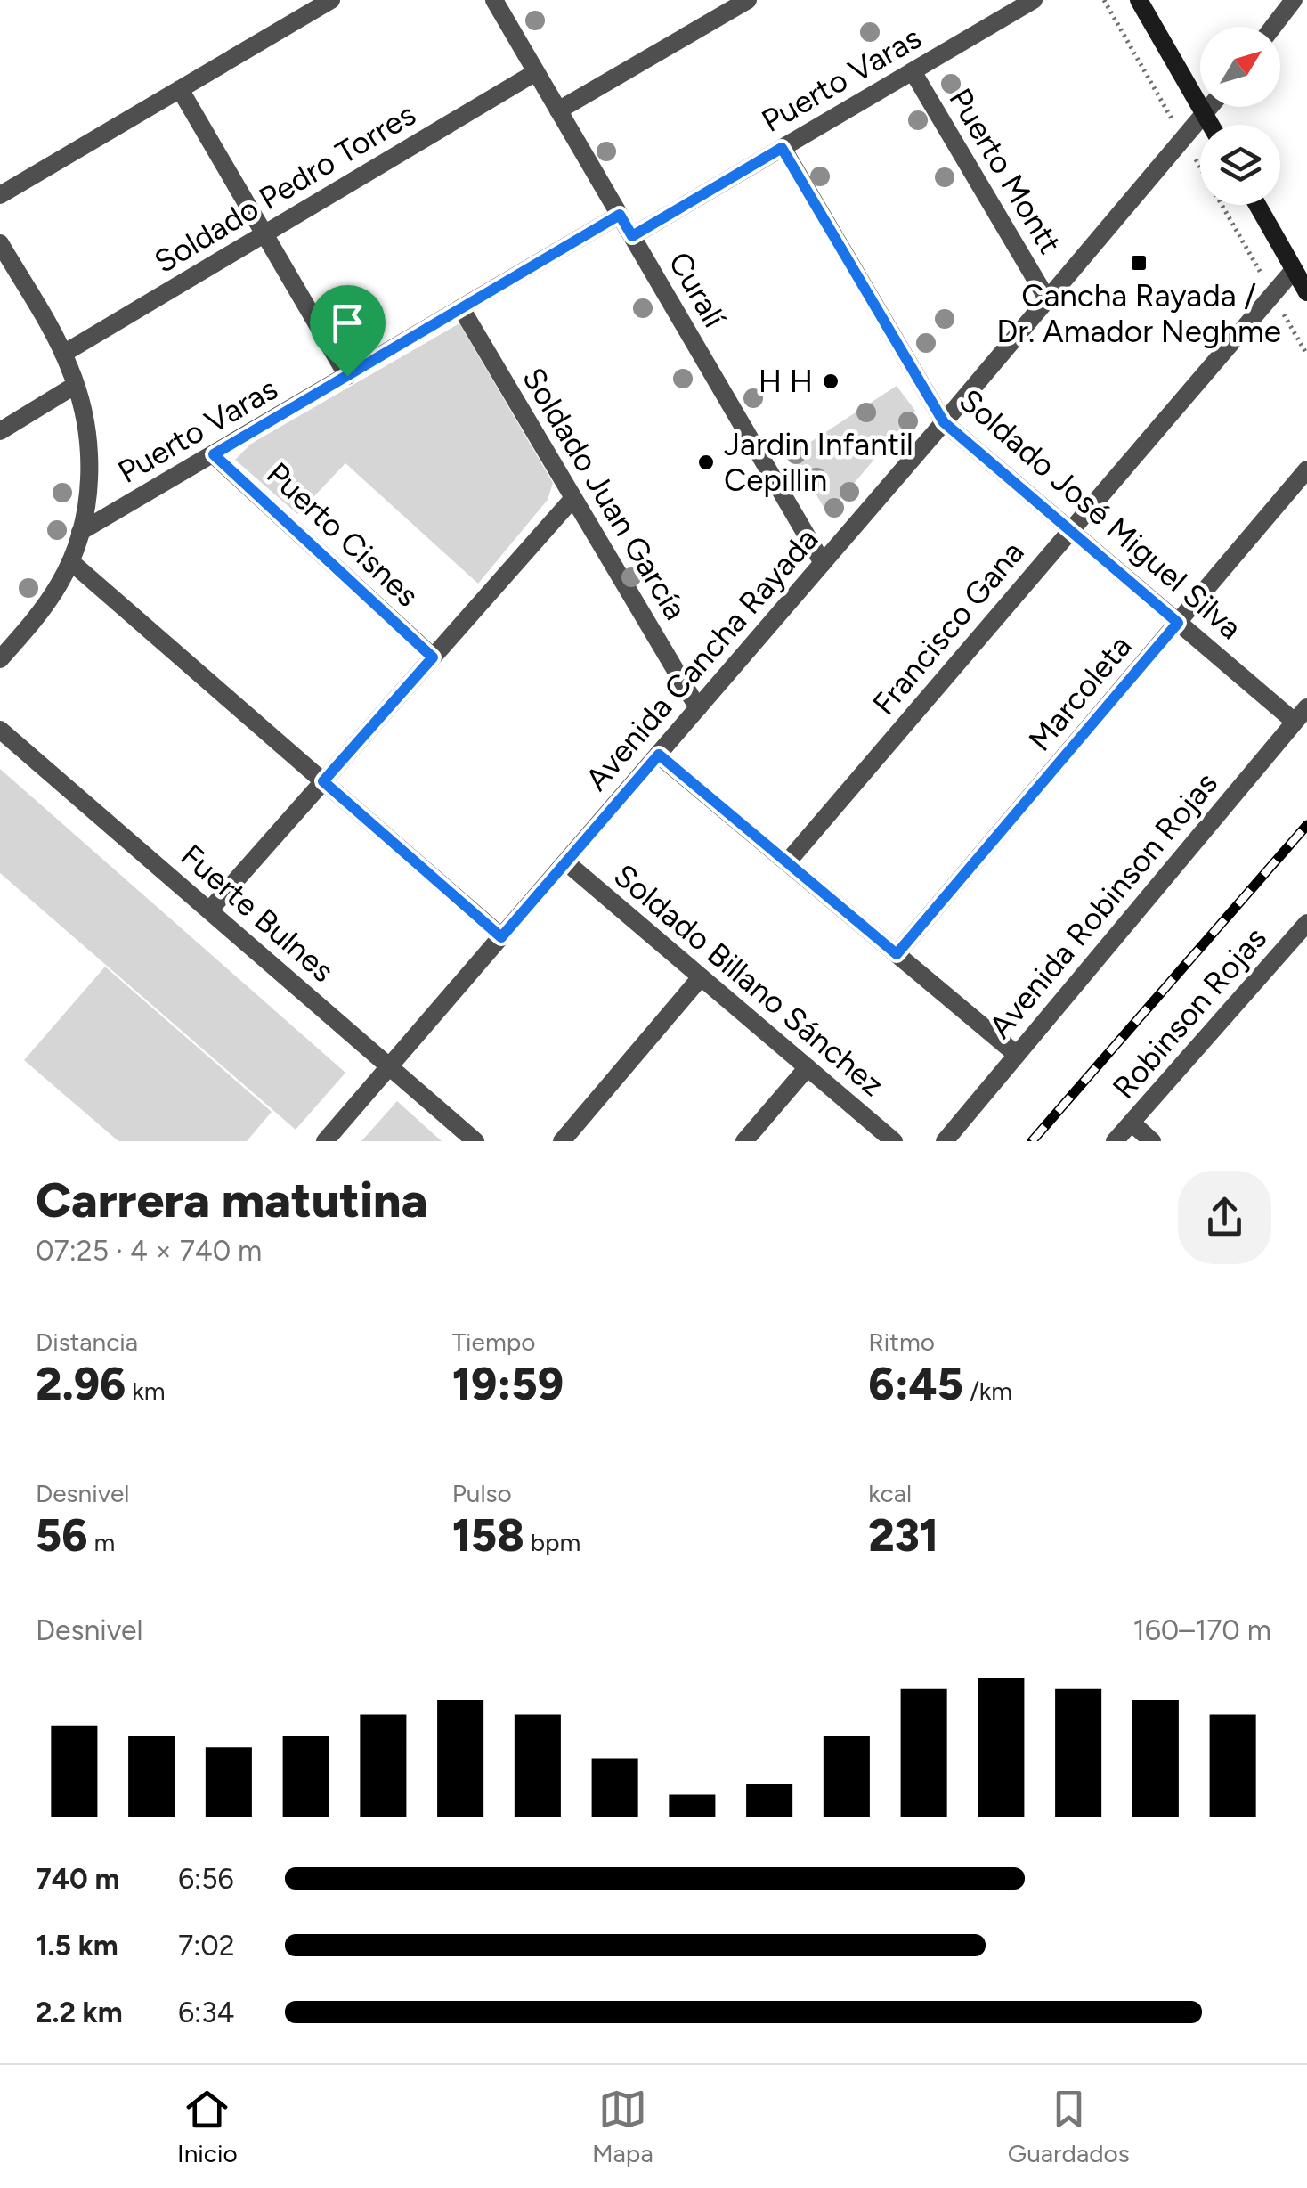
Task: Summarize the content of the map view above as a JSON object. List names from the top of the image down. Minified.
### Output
{"streets":{"street":["Puerto Varas","Puerto Montt","Soldado Pedro Torres","Curalí","Soldado Juan García","Soldado José Miguel Silva","Puerto Cisnes","Francisco Gana","Avenida Cancha Rayada","Marcoleta","Avenida Robinson Rojas","Fuerte Bulnes","Soldado Billano Sánchez","Robinson Rojas"]},"crossings":[["Puerto Varas","Puerto Montt"],["Puerto Varas","Curalí"],["Puerto Varas","Soldado Juan García"],["Puerto Varas","Soldado José Miguel Silva"],["Puerto Varas","Puerto Cisnes"],["Puerto Montt","Avenida Cancha Rayada"],["Soldado Pedro Torres","Curalí"],["Curalí","Avenida Cancha Rayada"],["Soldado Juan García","Avenida Cancha Rayada"],["Soldado José Miguel Silva","Francisco Gana"],["Soldado José Miguel Silva","Avenida Cancha Rayada"],["Soldado José Miguel Silva","Marcoleta"],["Soldado José Miguel Silva","Avenida Robinson Rojas"],["Avenida Cancha Rayada","Fuerte Bulnes"],["Avenida Cancha Rayada","Soldado Billano Sánchez"]],"places":{"transit":["Cancha Rayada / Dr. Amador Neghme"],"other":["H H","Jardin Infantil Cepillin"]},"north":"top right","page":{"heading":["Carrera matutina","07:25 · 4 × 740 m"],"stats":[["Distancia","2.96 km"],["Tiempo","19:59"],["Ritmo","6:45 /km"],["Desnivel","56 m"],["Pulso","158 bpm"],["kcal","231"]],"chart":["Desnivel","160–170 m"],"list":[{"name":"740 m","note":"6:56"},{"name":"1.5 km","note":"7:02"},{"name":"2.2 km","note":"6:34"}],"tabs":["Inicio","Mapa","Guardados"]}}
